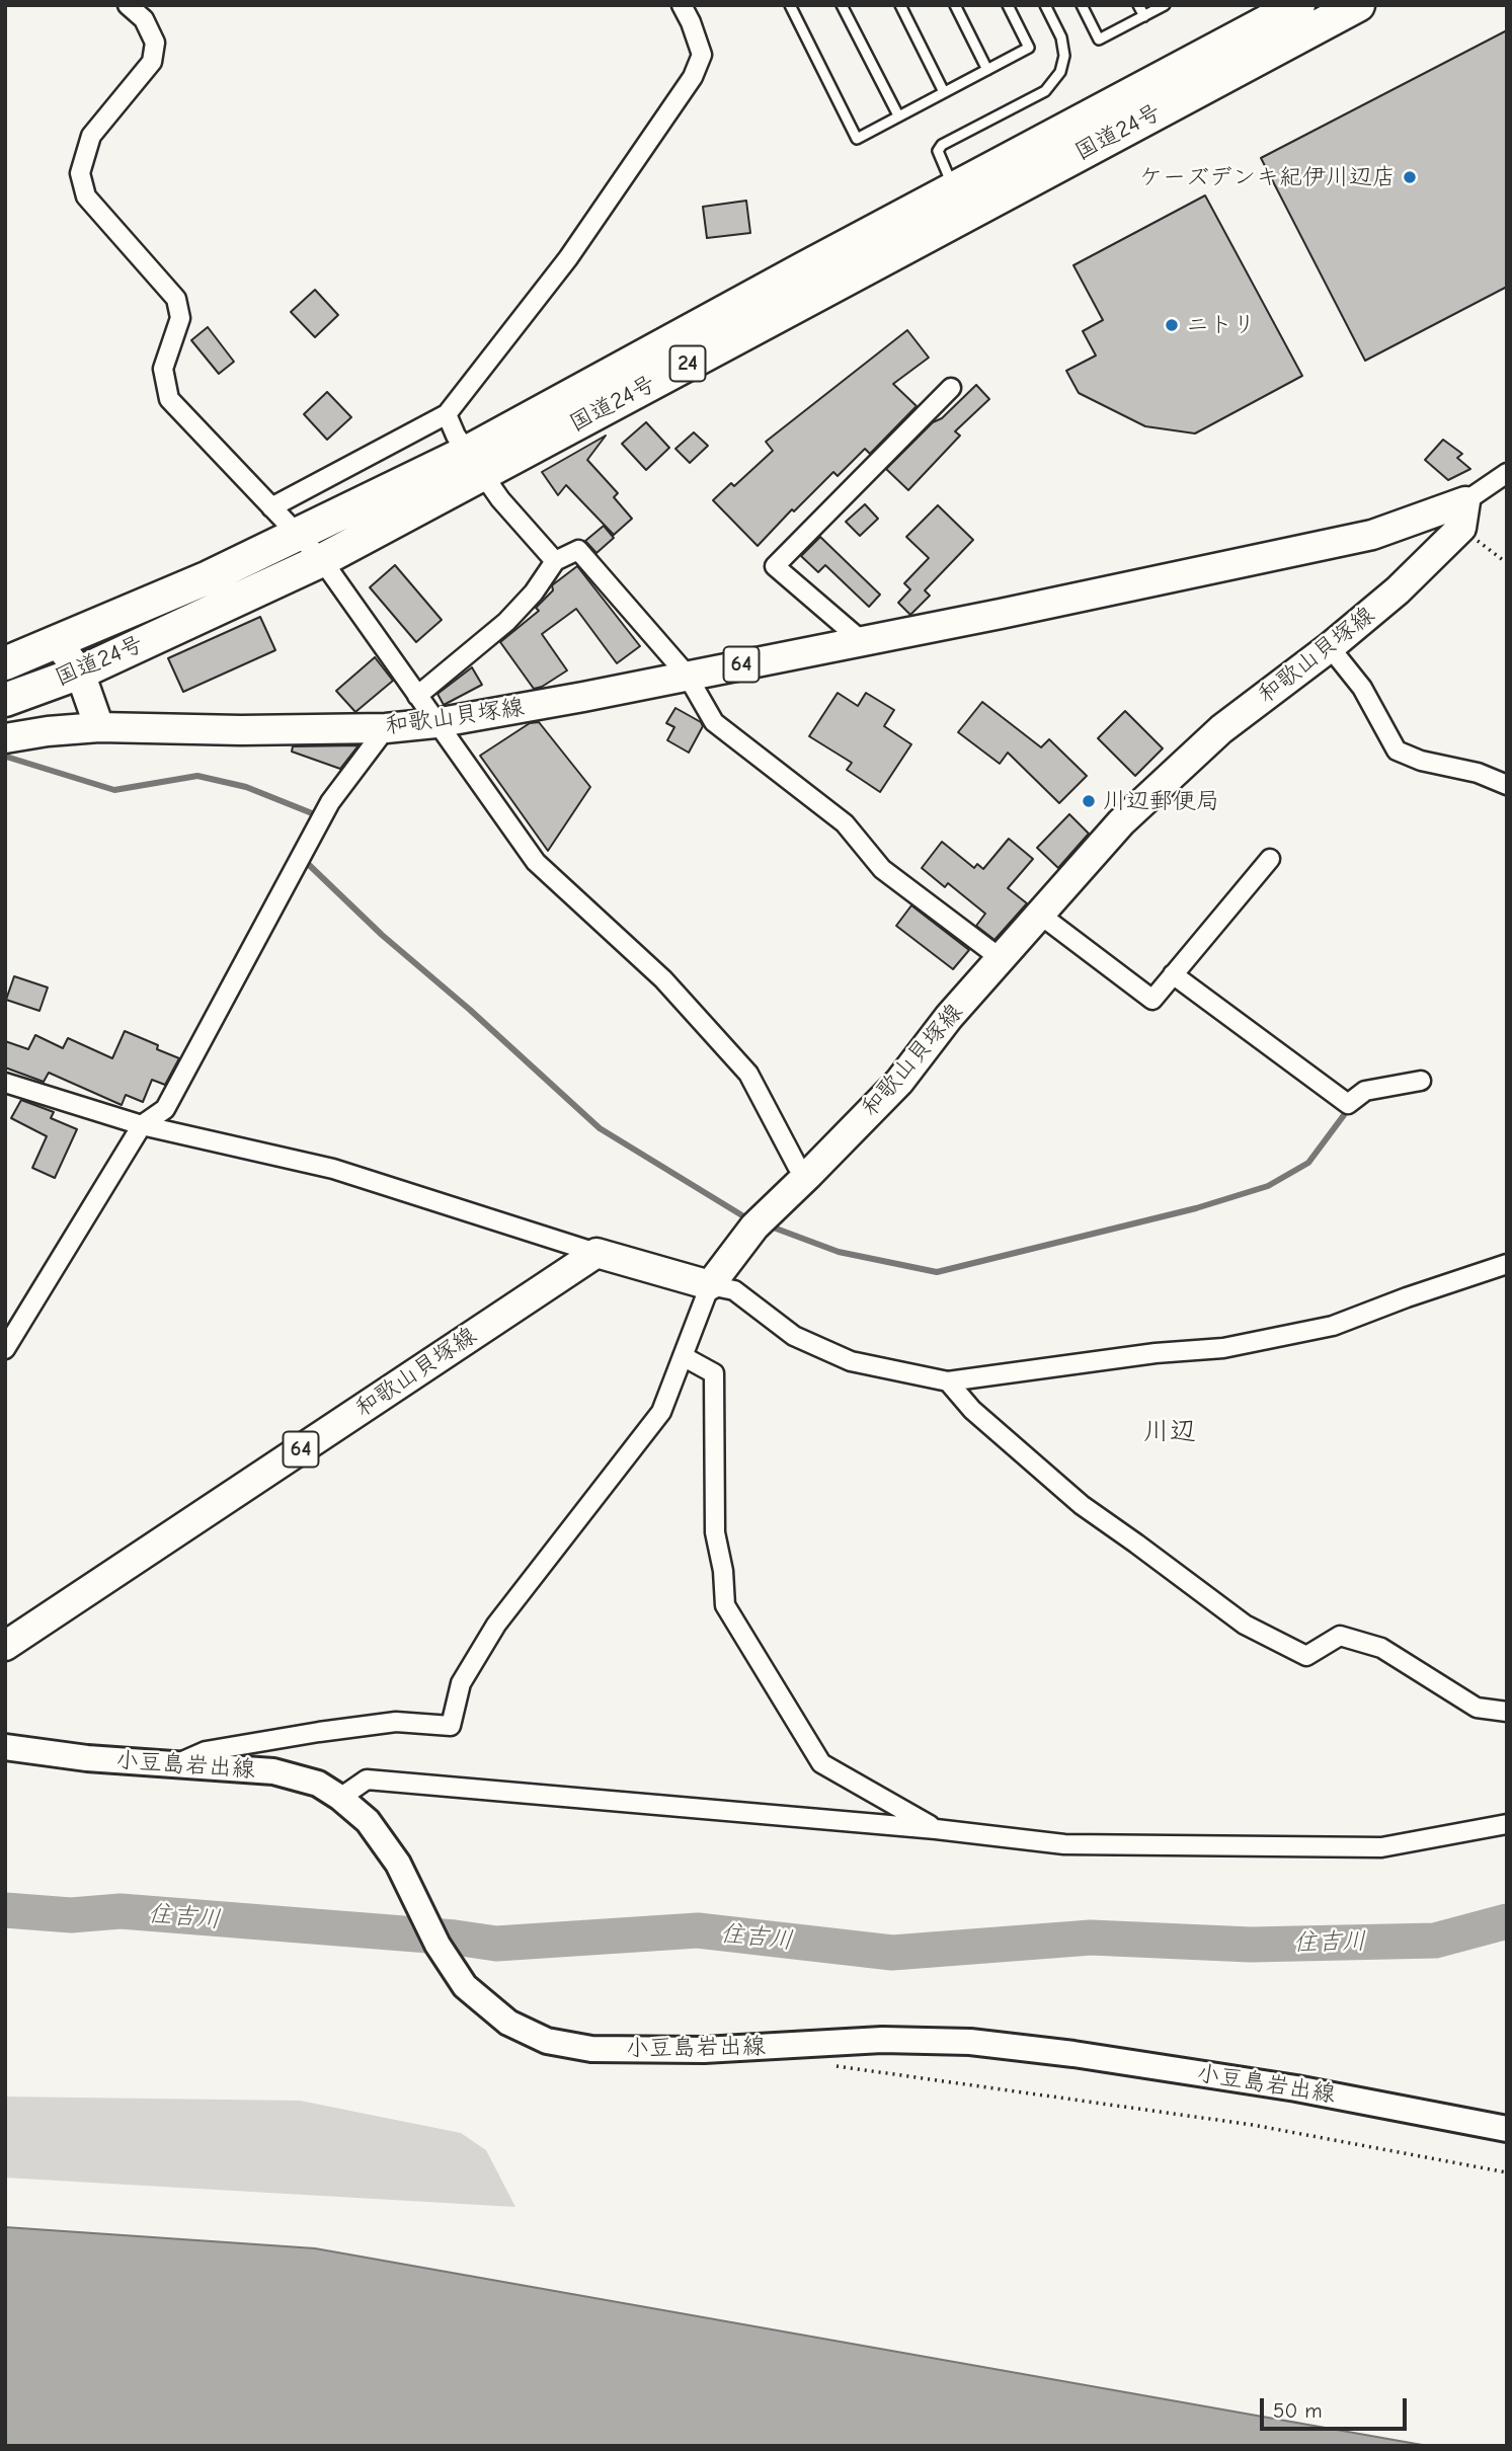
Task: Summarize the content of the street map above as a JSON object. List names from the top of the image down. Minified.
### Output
{"streets":{"highway":["国道24号","24"],"main road":["和歌山貝塚線","64","小豆島岩出線"]},"districts":["川辺"],"water":["住吉川"],"places":["ケーズデンキ紀伊川辺店","ニトリ","川辺郵便局"],"scale_bar":"50 m"}
